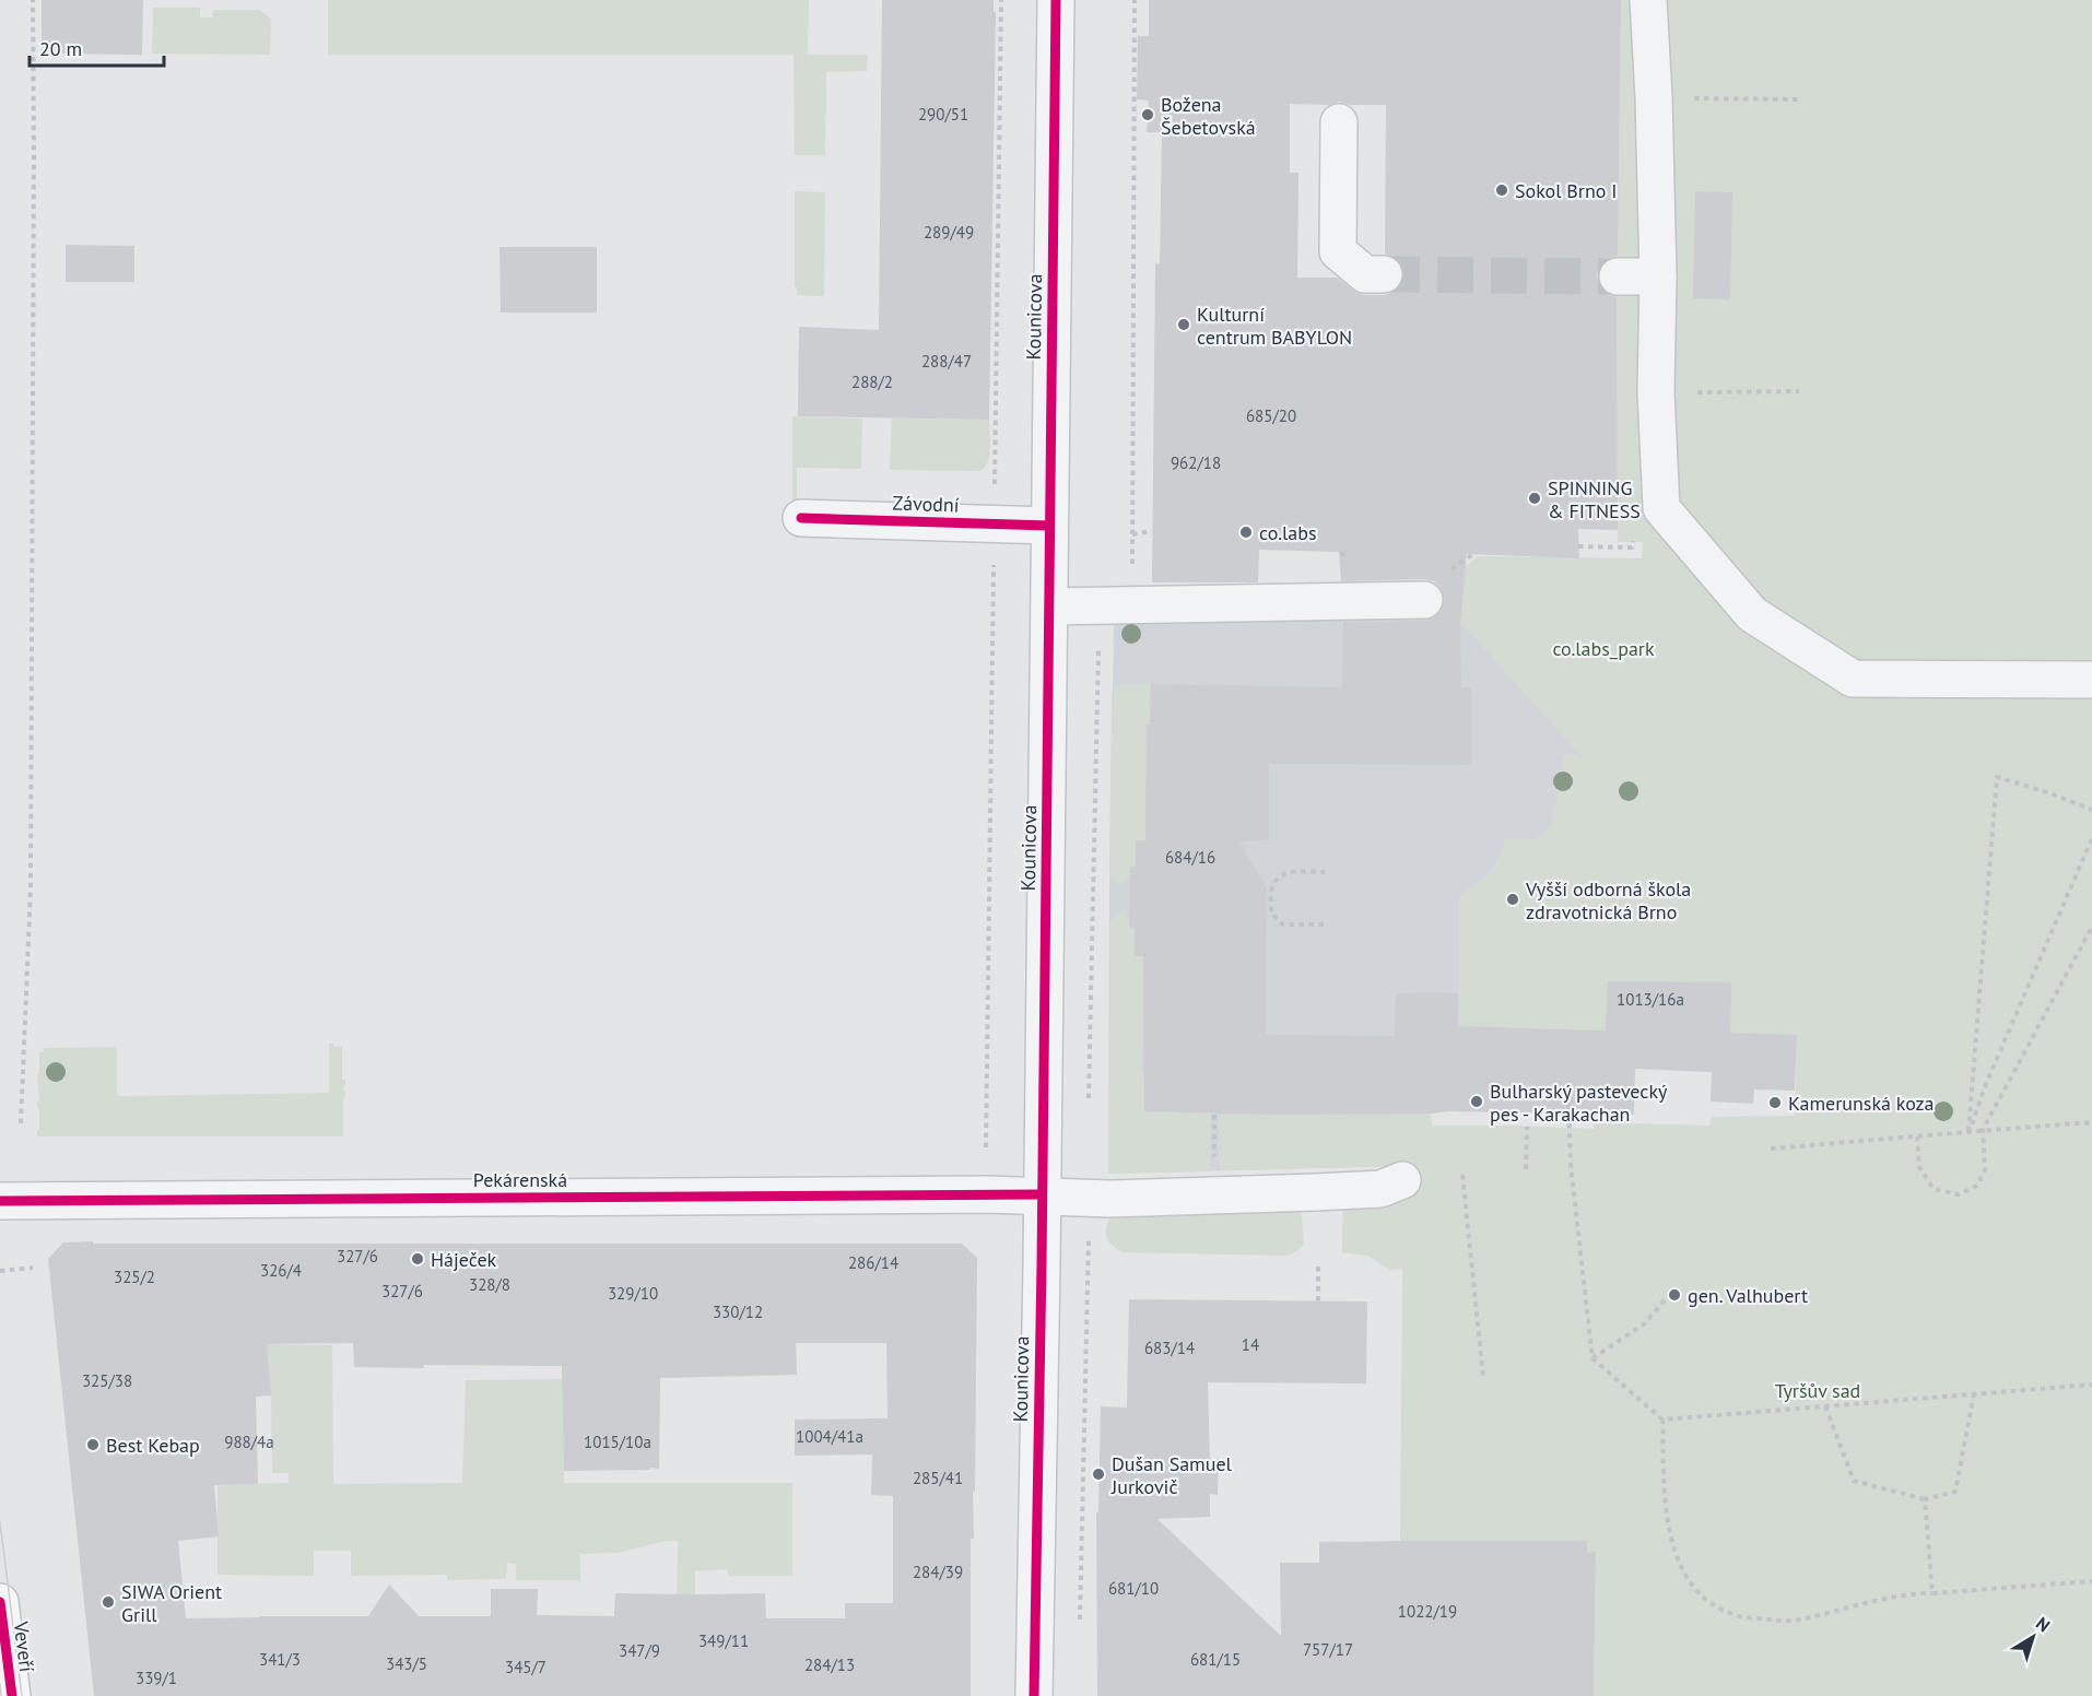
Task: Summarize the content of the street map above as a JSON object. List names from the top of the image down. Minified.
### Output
{"streets":{"main road":["Veveří"],"street":["Kounicova","Závodní","Pekárenská"]},"crossings":[["Kounicova","Závodní"],["Kounicova","Pekárenská"]],"parks":["co.labs_park","Tyršův sad"],"places":["Božena Šebetovská","Sokol Brno I","Kulturní centrum BABYLON","SPINNING & FITNESS","co.labs","Vyšší odborná škola zdravotnická Brno","Bulharský pastevecký pes - Karakachan","Kamerunská koza","Háječek","gen. Valhubert","Best Kebap","Dušan Samuel Jurkovič","SIWA Orient Grill"],"house_numbers":["290/51","289/49","288/47","288/2","685/20","962/18","684/16","1013/16a","327/6","286/14","326/4","325/2","328/8","327/6","329/10","330/12","14","683/14","325/38","1004/41a","988/4a","1015/10a","285/41","284/39","681/10","1022/19","349/11","757/17","347/9","341/3","681/15","343/5","284/13","345/7","339/1"],"scale_bar":"20 m","north":"top right"}
